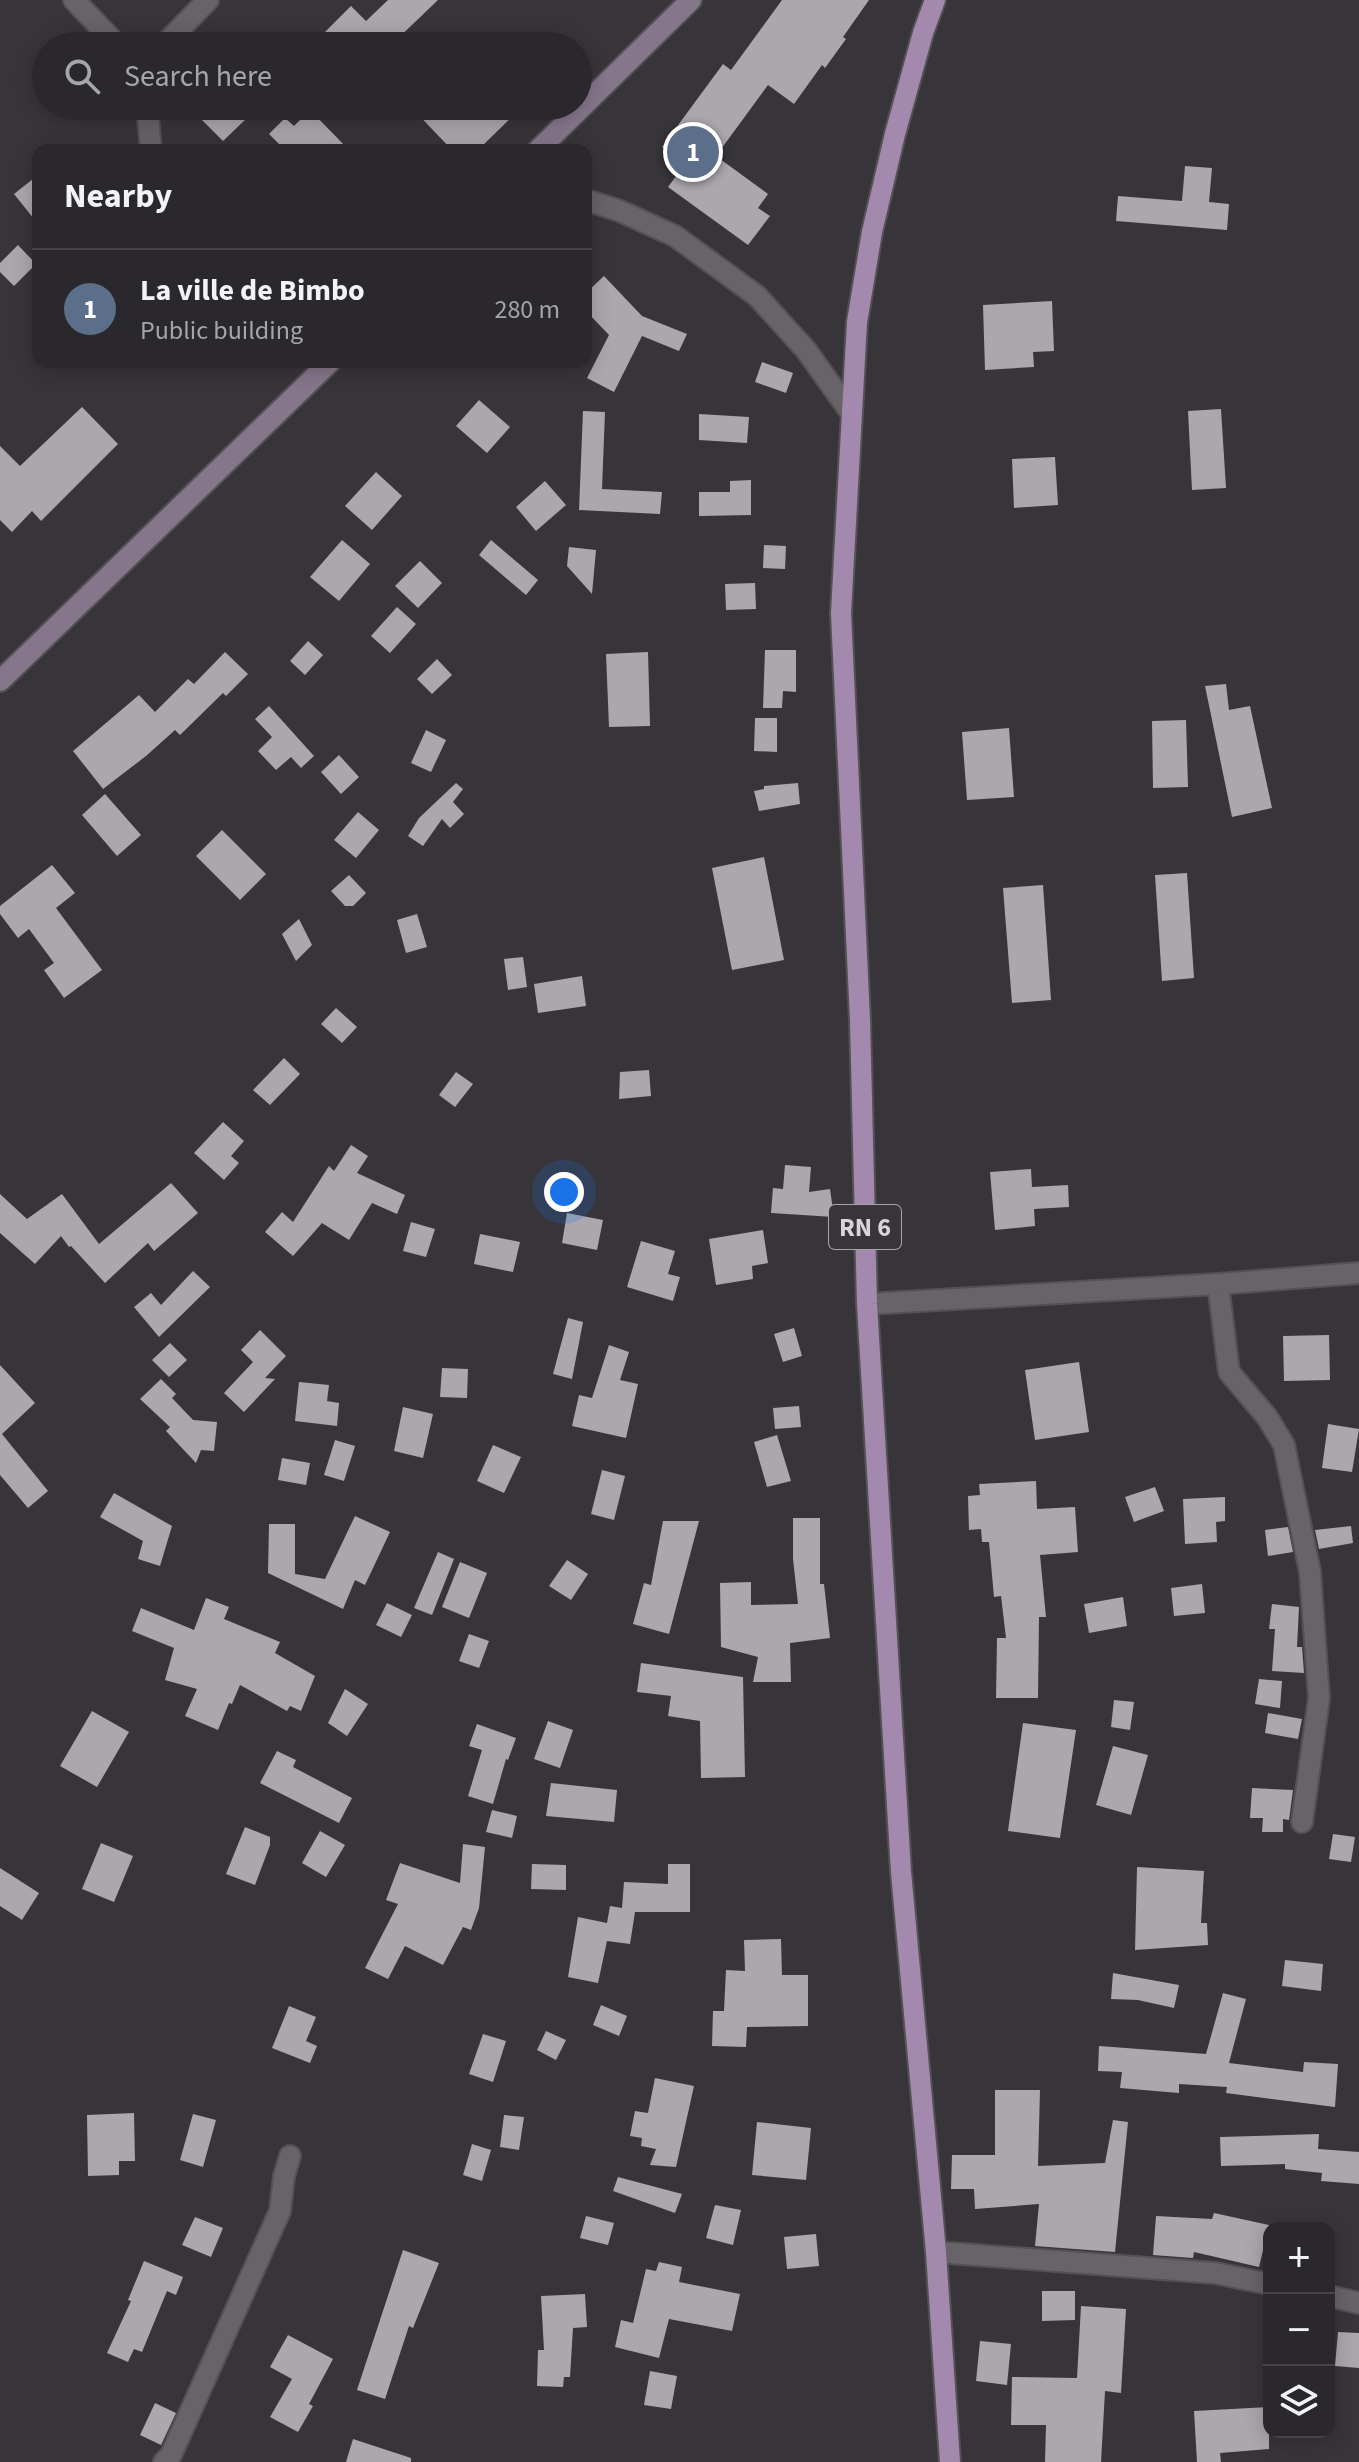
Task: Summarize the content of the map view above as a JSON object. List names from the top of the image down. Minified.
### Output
{"streets":{"main road":["RN 6"]},"page":{"search":"Search here","pins":"1","heading":"Nearby","list":[{"mark":"1","name":"La ville de Bimbo","note":"Public building","value":"280 m"}],"map_buttons":["+","−"]}}
